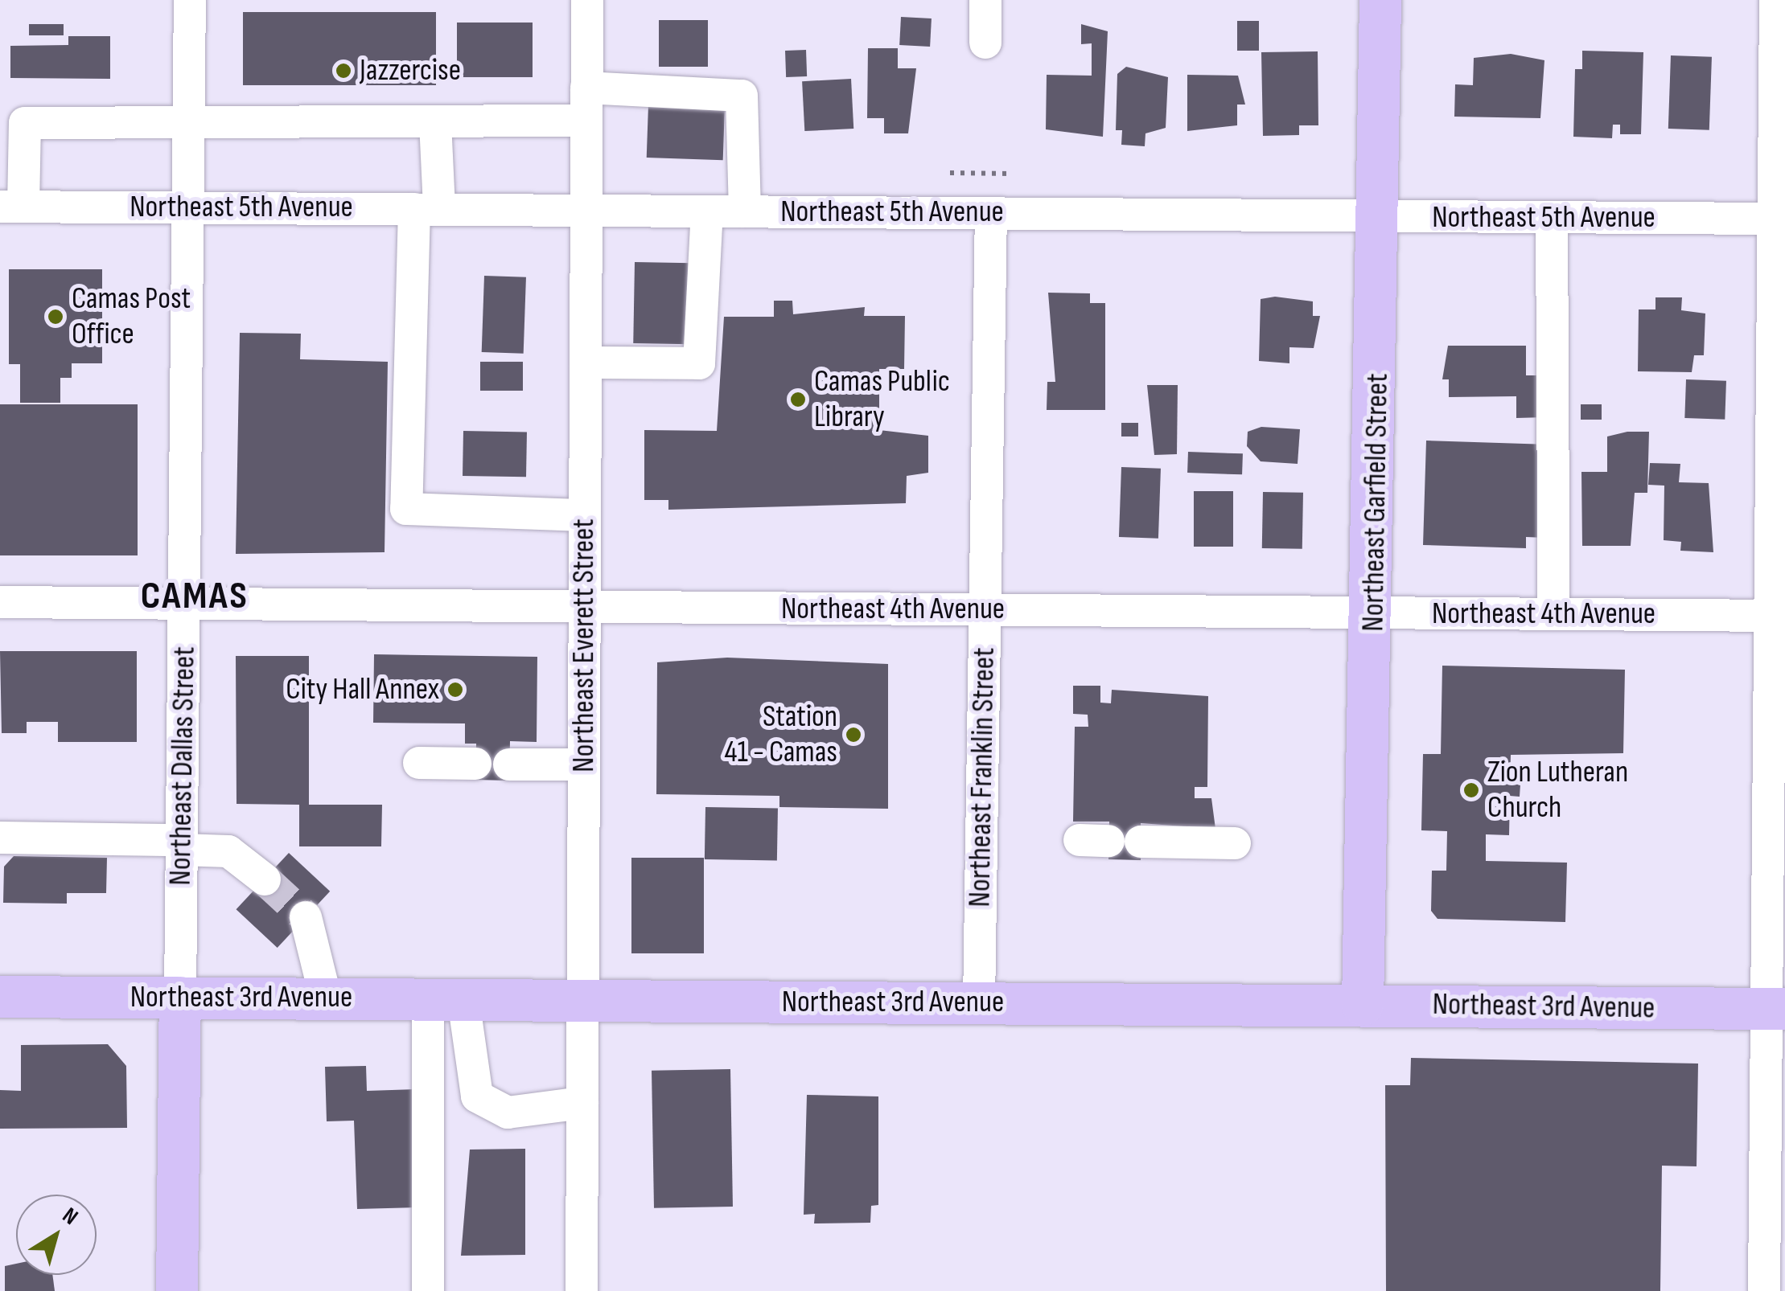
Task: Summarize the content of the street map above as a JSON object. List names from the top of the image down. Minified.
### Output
{"streets":{"main road":["Northeast Garfield Street","Northeast Dallas Street","Northeast 3rd Avenue"],"street":["Northeast 5th Avenue","Northeast 4th Avenue","Northeast Everett Street","Northeast Franklin Street"]},"crossings":[["Northeast 5th Avenue","Northeast Garfield Street"],["Northeast 5th Avenue","Northeast Everett Street"],["Northeast 5th Avenue","Northeast Dallas Street"],["Northeast 5th Avenue","Northeast Franklin Street"],["Northeast Garfield Street","Northeast 4th Avenue"],["Northeast Garfield Street","Northeast 3rd Avenue"],["Northeast 4th Avenue","Northeast Everett Street"],["Northeast 4th Avenue","Northeast Dallas Street"],["Northeast 4th Avenue","Northeast Franklin Street"],["Northeast Everett Street","Northeast 3rd Avenue"],["Northeast Dallas Street","Northeast 3rd Avenue"],["Northeast Franklin Street","Northeast 3rd Avenue"]],"districts":["CAMAS"],"places":["Jazzercise","Camas Post Office","Camas Public Library","City Hall Annex","Station 41 - Camas","Zion Lutheran Church"],"north":"top right"}
